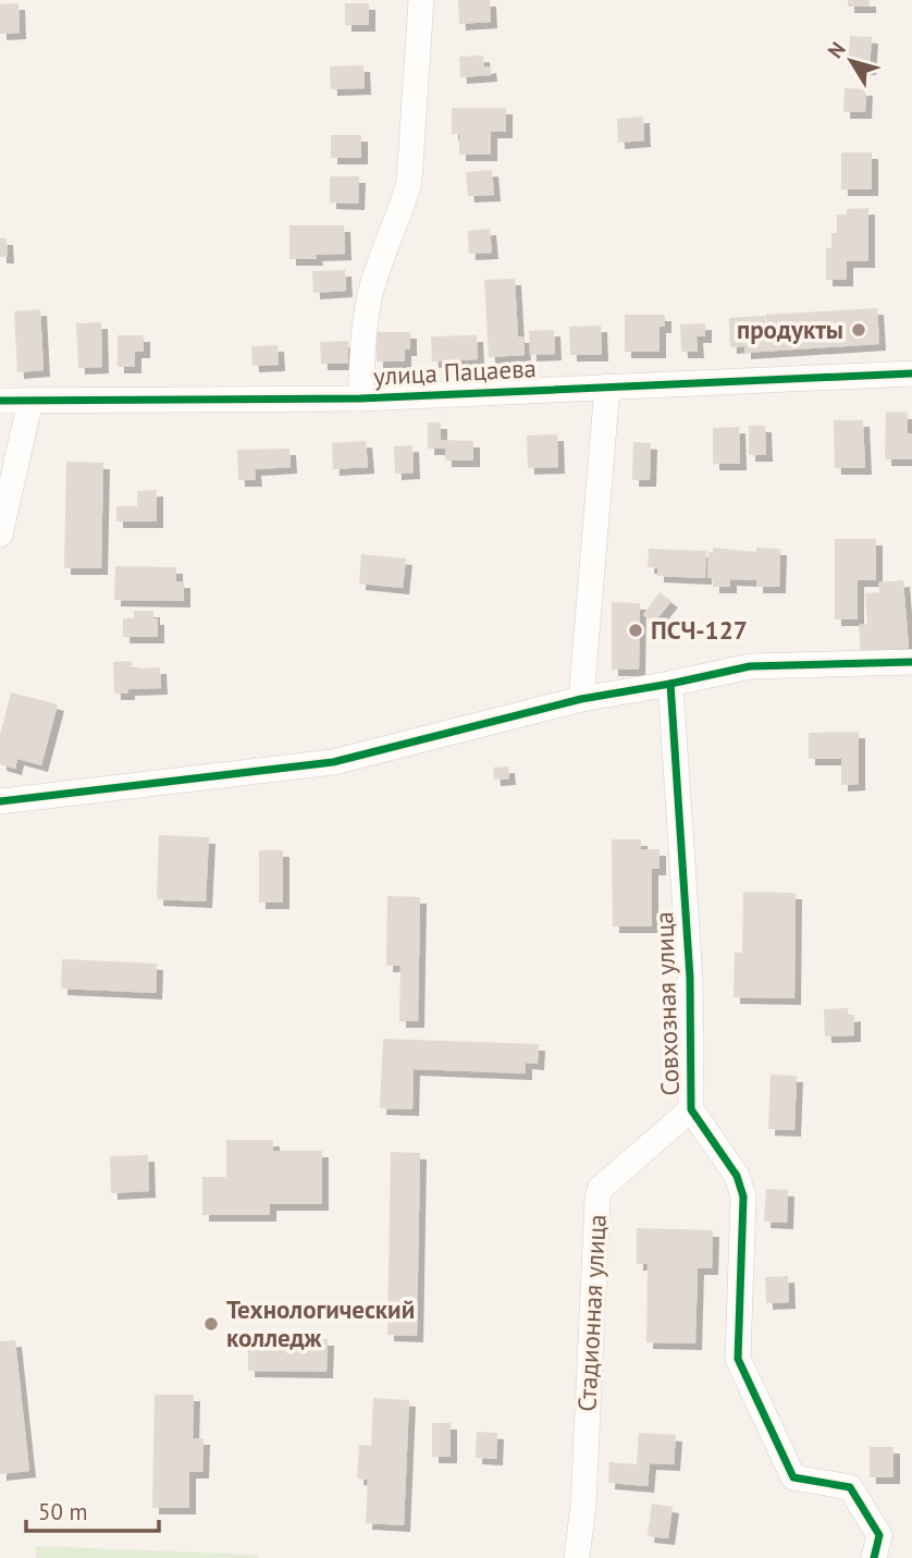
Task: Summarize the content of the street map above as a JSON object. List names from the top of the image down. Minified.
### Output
{"streets":{"street":["улица Пацаева","Совхозная улица","Стадионная улица"]},"crossings":[["Совхозная улица","Стадионная улица"]],"places":["продукты","ПСЧ-127","Технологический колледж"],"scale_bar":"50 m","north":"top left"}
